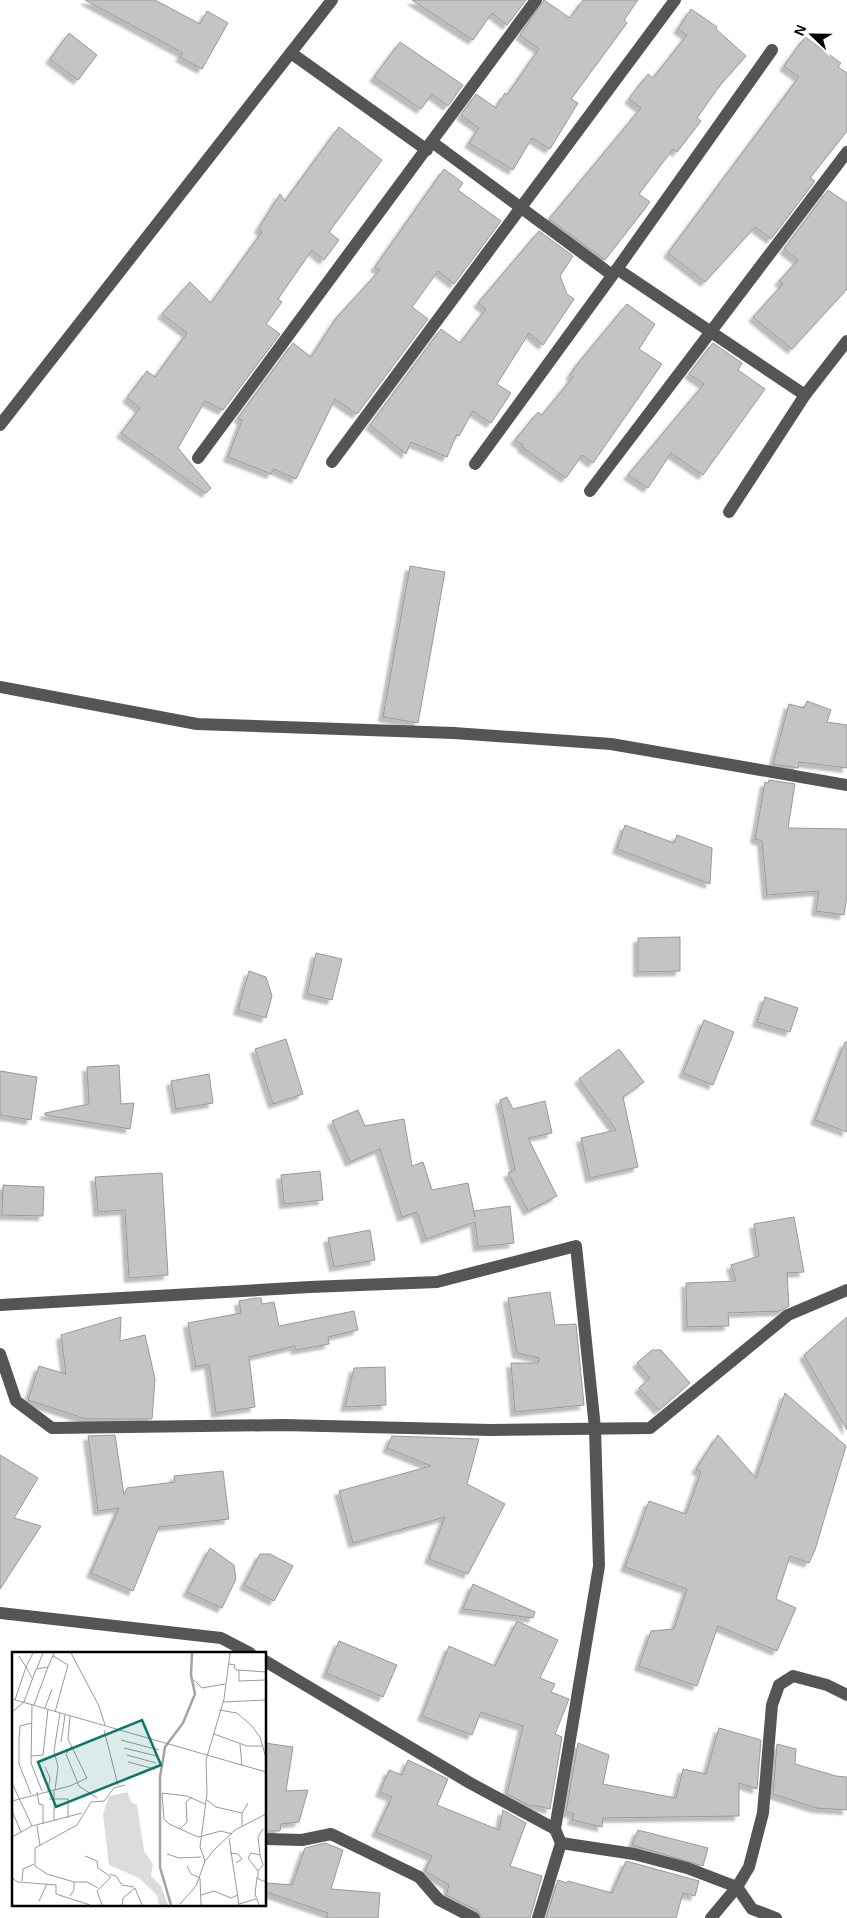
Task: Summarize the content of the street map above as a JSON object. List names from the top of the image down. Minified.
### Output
{"north":"left"}
